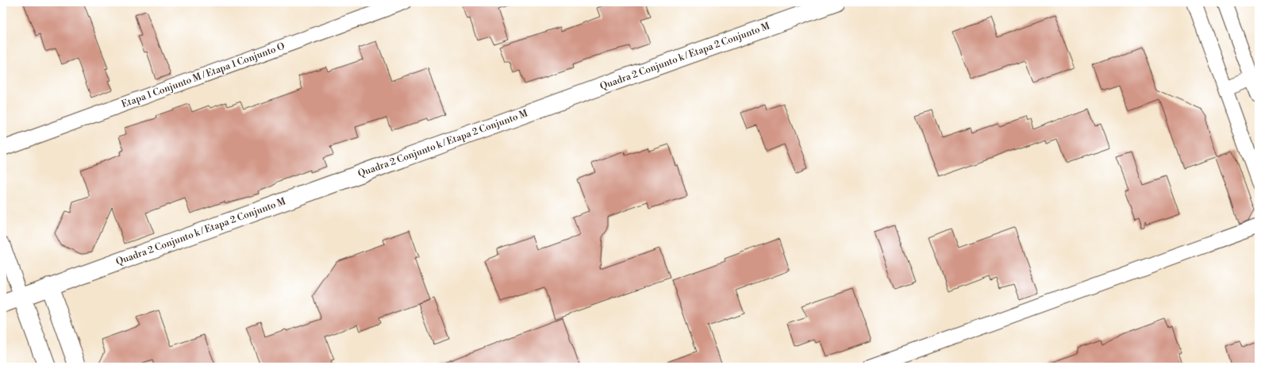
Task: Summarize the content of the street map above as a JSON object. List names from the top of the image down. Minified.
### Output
{"streets":{"street":["Quadra 2 Conjunto k / Etapa 2 Conjunto M","Etapa 1 Conjunto M / Etapa 1 Conjunto O"]}}
